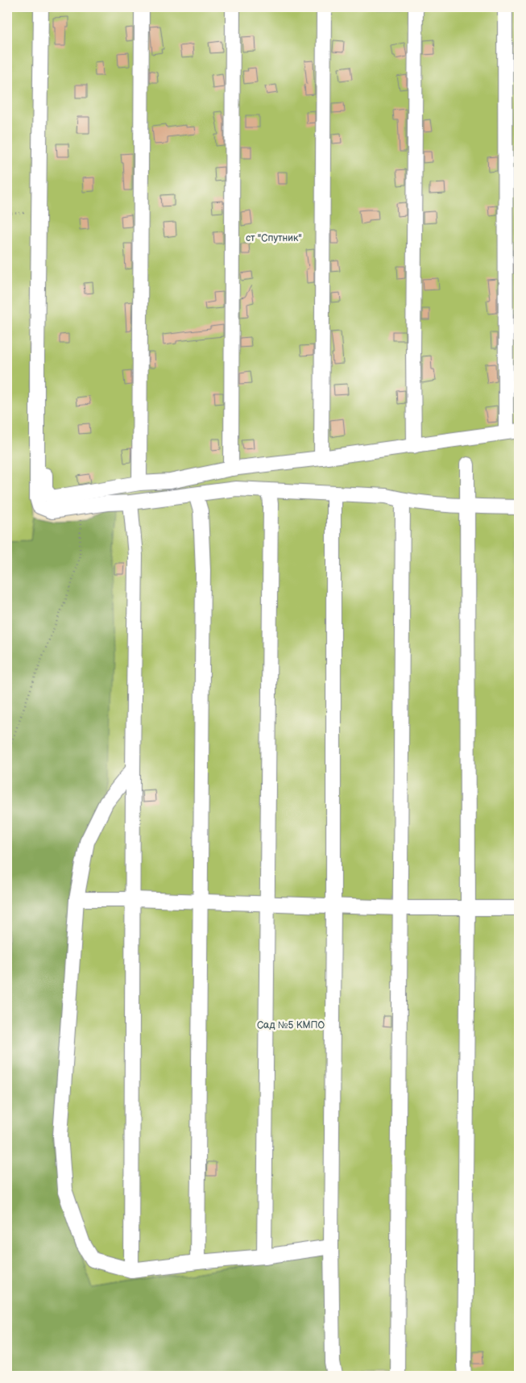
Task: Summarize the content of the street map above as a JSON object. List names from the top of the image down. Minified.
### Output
{"parks":["ст \"Спутник\"","Сад №5 КМПО"]}
